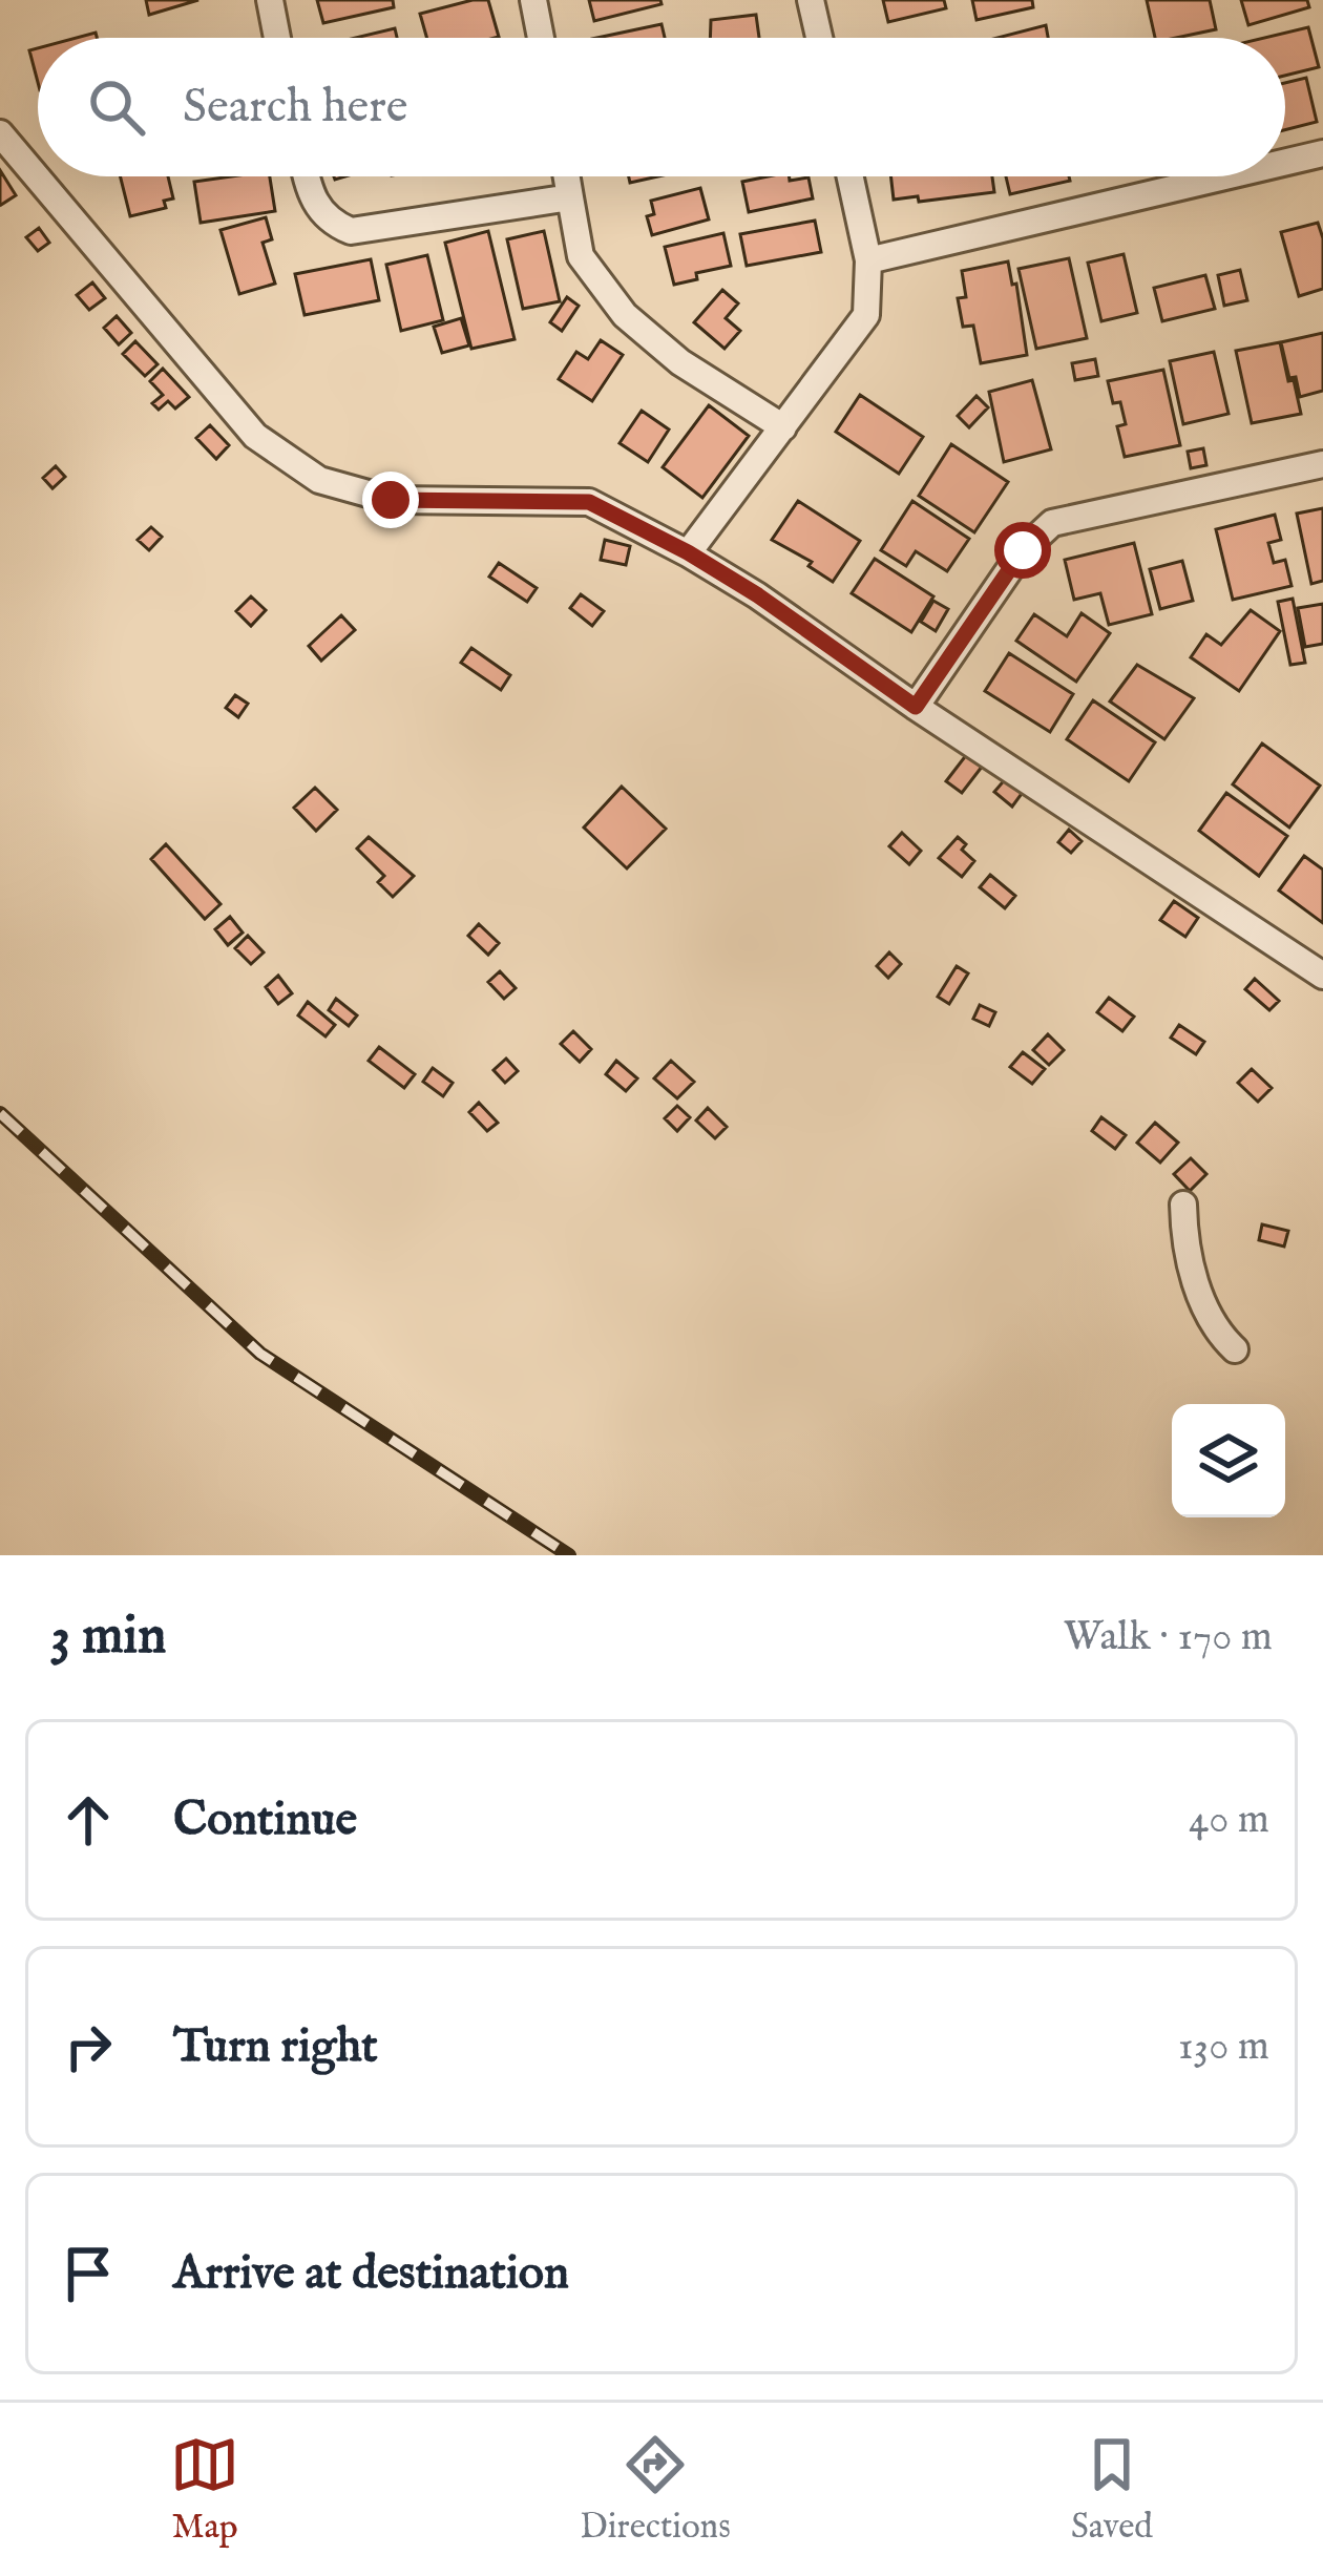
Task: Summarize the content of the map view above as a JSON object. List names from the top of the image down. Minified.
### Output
{"page":{"search":"Search here","heading":["3 min","Walk · 170 m"],"list":[["Continue","40 m"],["Turn right","130 m"],"Arrive at destination"],"nav":["Map","Directions","Saved"]}}
